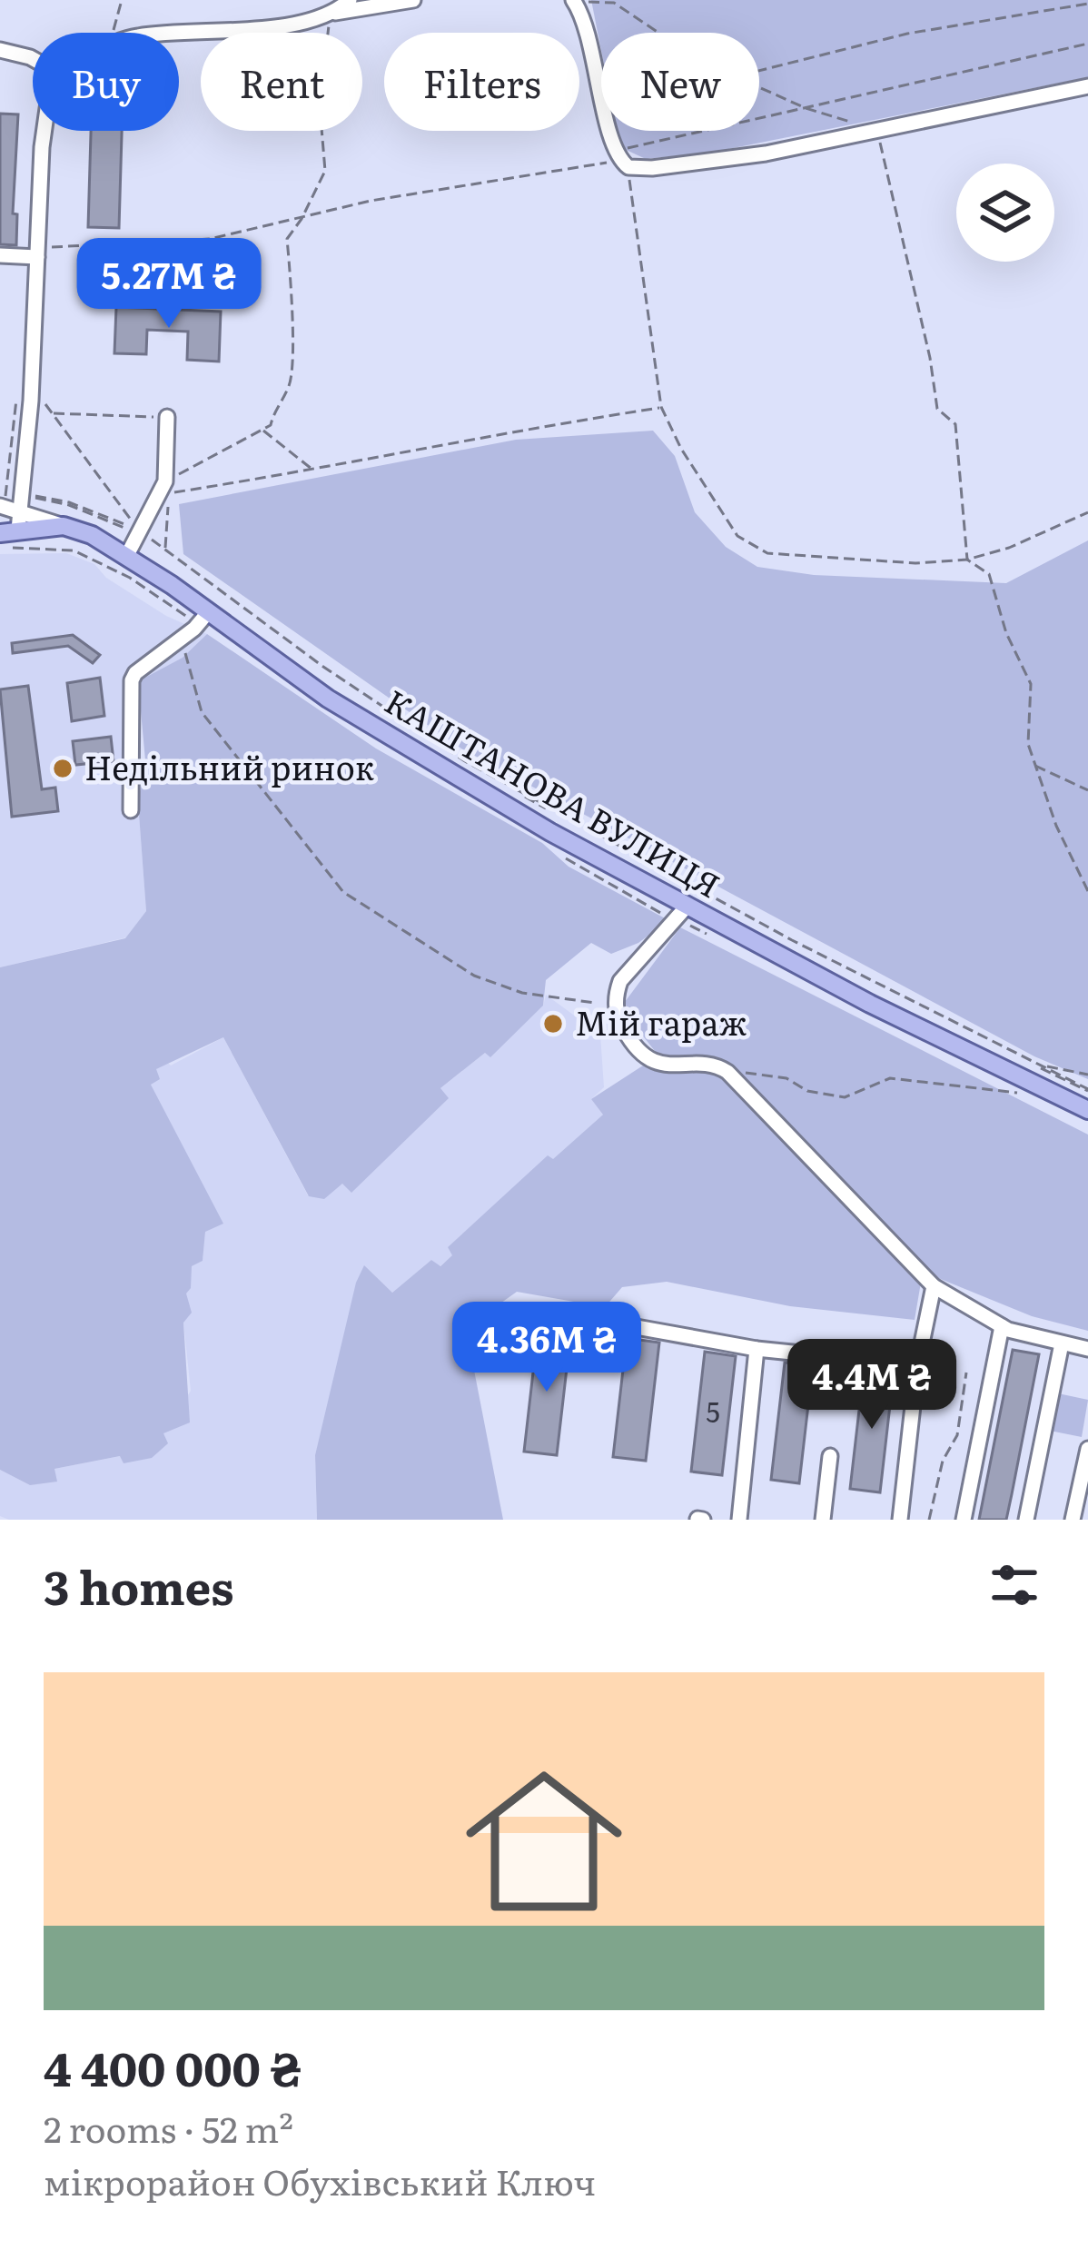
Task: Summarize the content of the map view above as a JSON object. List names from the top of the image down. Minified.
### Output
{"streets":{"main road":["КАШТАНОВА ВУЛИЦЯ"]},"places":["Недільний ринок","Мій гараж"],"house_numbers":["5"],"page":{"chip":["Buy","Rent","Filters","New"],"price":["5.27M ₴","4.36M ₴","4.4M ₴"],"heading":"3 homes","list":[{"name":"4 400 000 ₴","note":"2 rooms · 52 m² · мікрорайон Обухівський Ключ"}]}}
